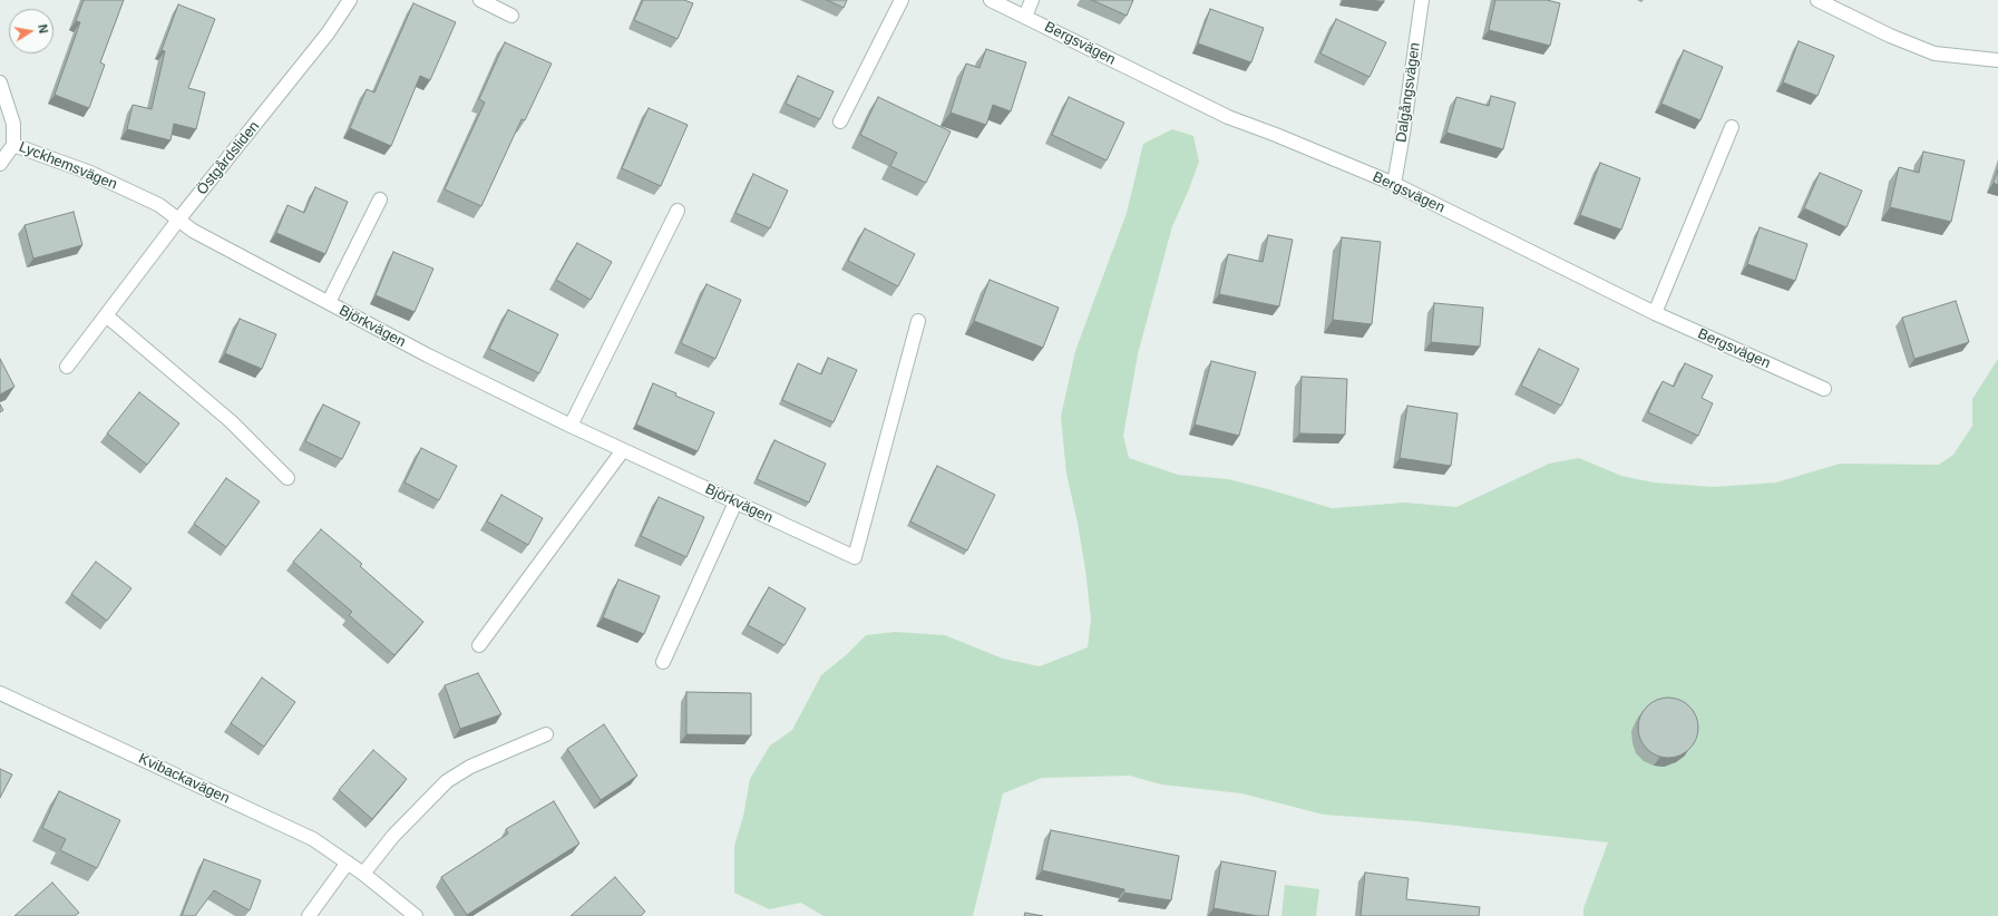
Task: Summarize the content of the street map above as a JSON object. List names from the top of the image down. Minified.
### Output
{"streets":{"street":["Bergsvägen","Dalgångsvägen","Östgårdsliden","Lyckhemsvägen","Björkvägen","Kvibackavägen"]},"crossings":[["Bergsvägen","Dalgångsvägen"],["Östgårdsliden","Lyckhemsvägen"],["Östgårdsliden","Björkvägen"],["Lyckhemsvägen","Björkvägen"]],"north":"right"}
